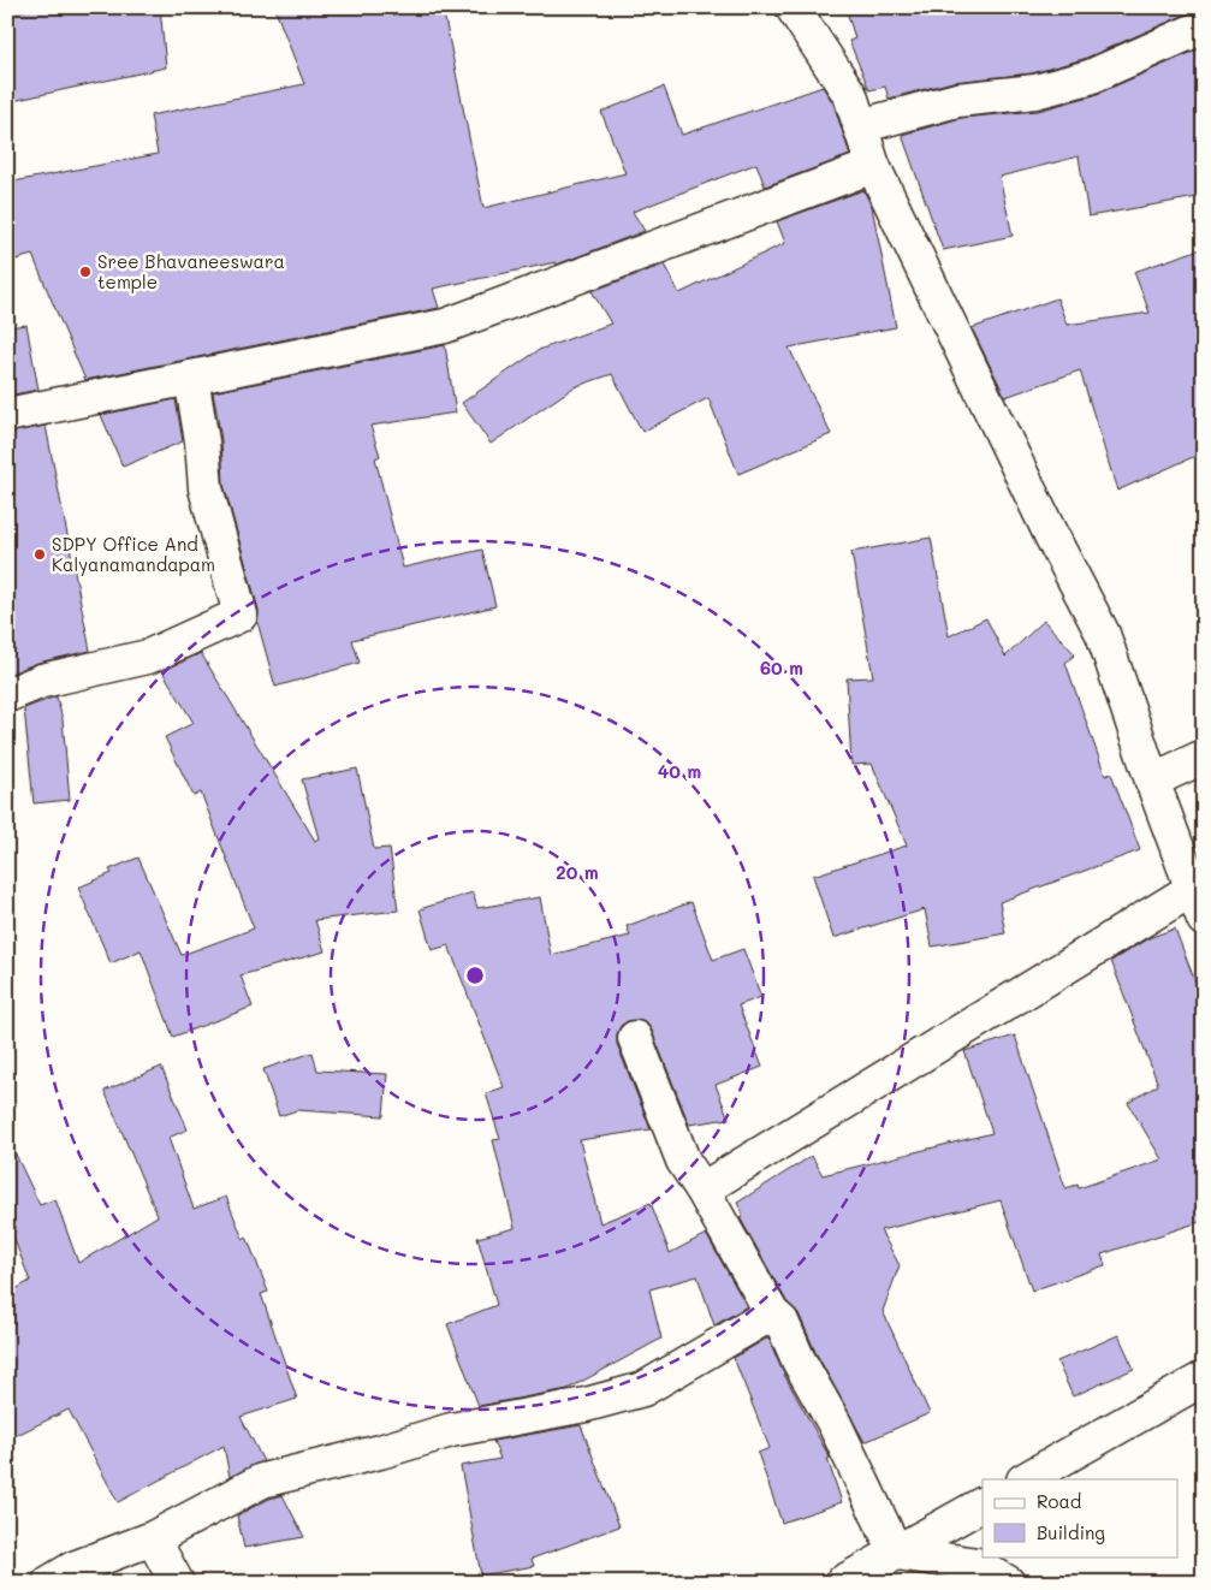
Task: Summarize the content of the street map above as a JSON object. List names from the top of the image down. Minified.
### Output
{"places":["Sree Bhavaneeswara temple","SDPY Office And Kalyanamandapam"],"legend":["Road","Building"],"rings":["60 m","40 m","20 m"]}
